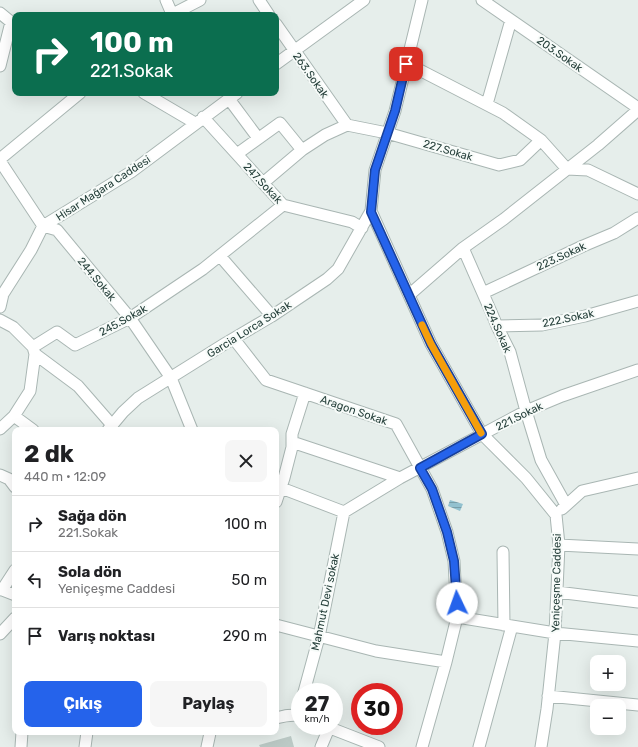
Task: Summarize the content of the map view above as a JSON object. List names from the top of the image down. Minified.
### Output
{"streets":{"street":["203.Sokak","263.Sokak","227.Sokak","247.Sokak","Hisar Mağara Caddesi","223.Sokak","244.Sokak","222.Sokak","245.Sokak","224.Sokak","Garcia Lorca Sokak","Aragon Sokak","221.Sokak","Yeniçeşme Caddesi","Mahmut Devi sokak"]},"crossings":[["263.Sokak","227.Sokak"],["247.Sokak","Hisar Mağara Caddesi"],["247.Sokak","245.Sokak"],["247.Sokak","Garcia Lorca Sokak"],["Hisar Mağara Caddesi","244.Sokak"],["223.Sokak","224.Sokak"],["244.Sokak","245.Sokak"],["244.Sokak","Garcia Lorca Sokak"],["222.Sokak","224.Sokak"],["224.Sokak","221.Sokak"],["Garcia Lorca Sokak","Aragon Sokak"],["Aragon Sokak","221.Sokak"],["221.Sokak","Mahmut Devi sokak"]],"page":{"turn":["100 m","221.Sokak"],"heading":["2 dk","440 m · 12:09"],"list":[{"name":"Sağa dön","note":"221.Sokak","value":"100 m"},{"name":"Sola dön","note":"Yeniçeşme Caddesi","value":"50 m"},{"name":"Varış noktası","value":"290 m"}],"map_buttons":["+","−"],"buttons":["Çıkış","Paylaş"],"speed":"27 km/h","limit":"30"}}
